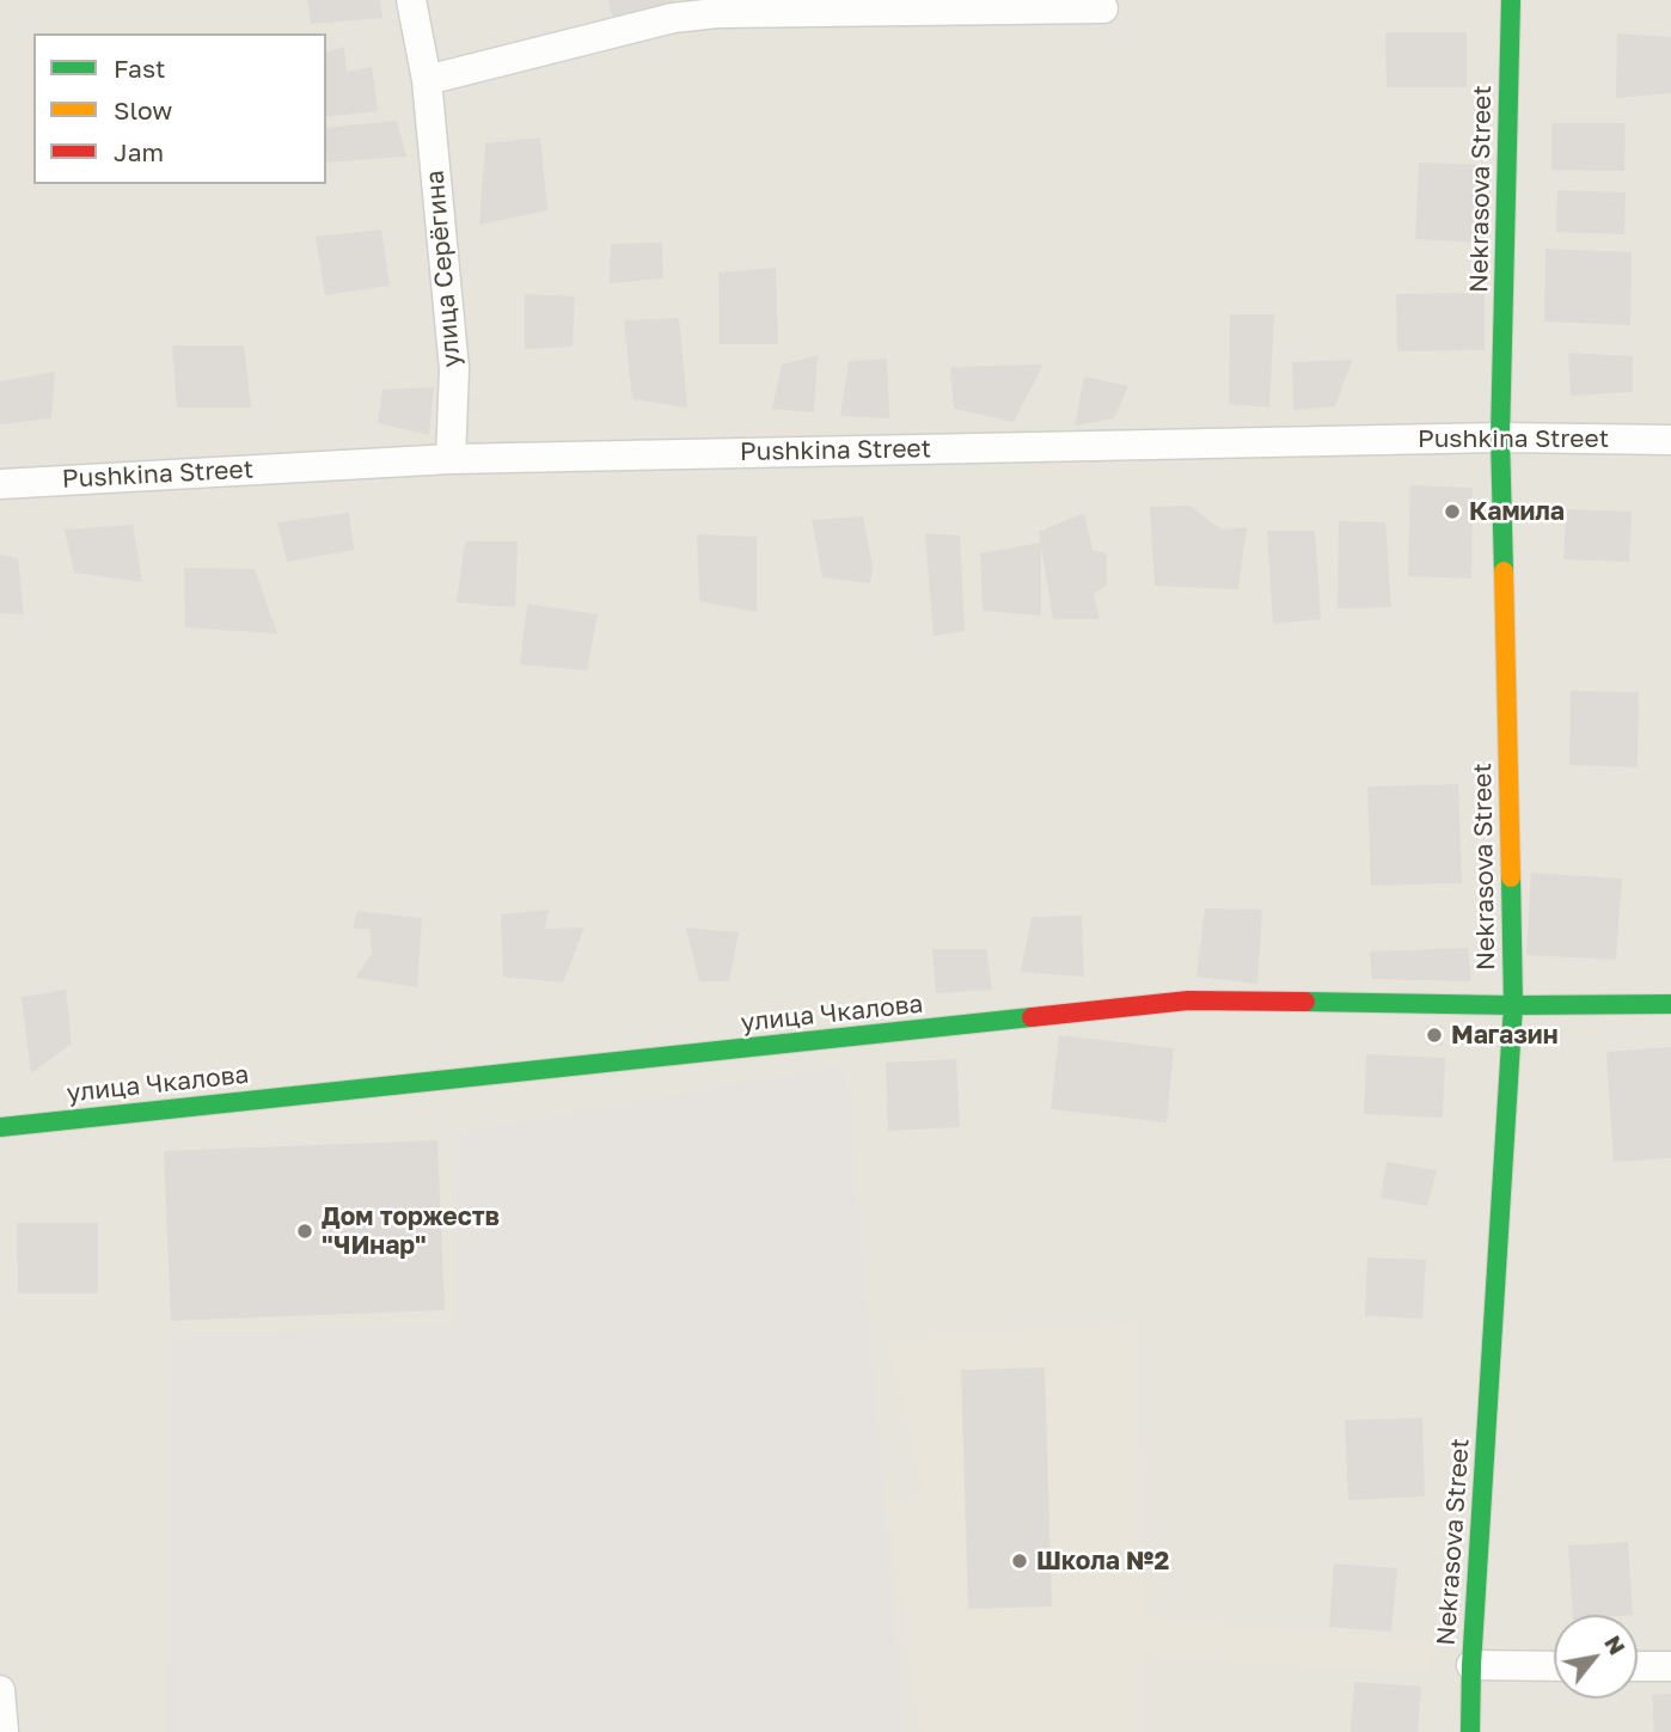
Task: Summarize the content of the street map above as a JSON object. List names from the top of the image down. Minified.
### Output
{"streets":{"street":["Nekrasova Street","улица Серёгина","Pushkina Street","улица Чкалова"]},"crossings":[["Nekrasova Street","Pushkina Street"],["Nekrasova Street","улица Чкалова"],["улица Серёгина","Pushkina Street"]],"places":["Камила","Магазин","Дом торжеств \"ЧИнар\"","Школа №2"],"legend":["Fast","Slow","Jam"],"north":"top right"}
